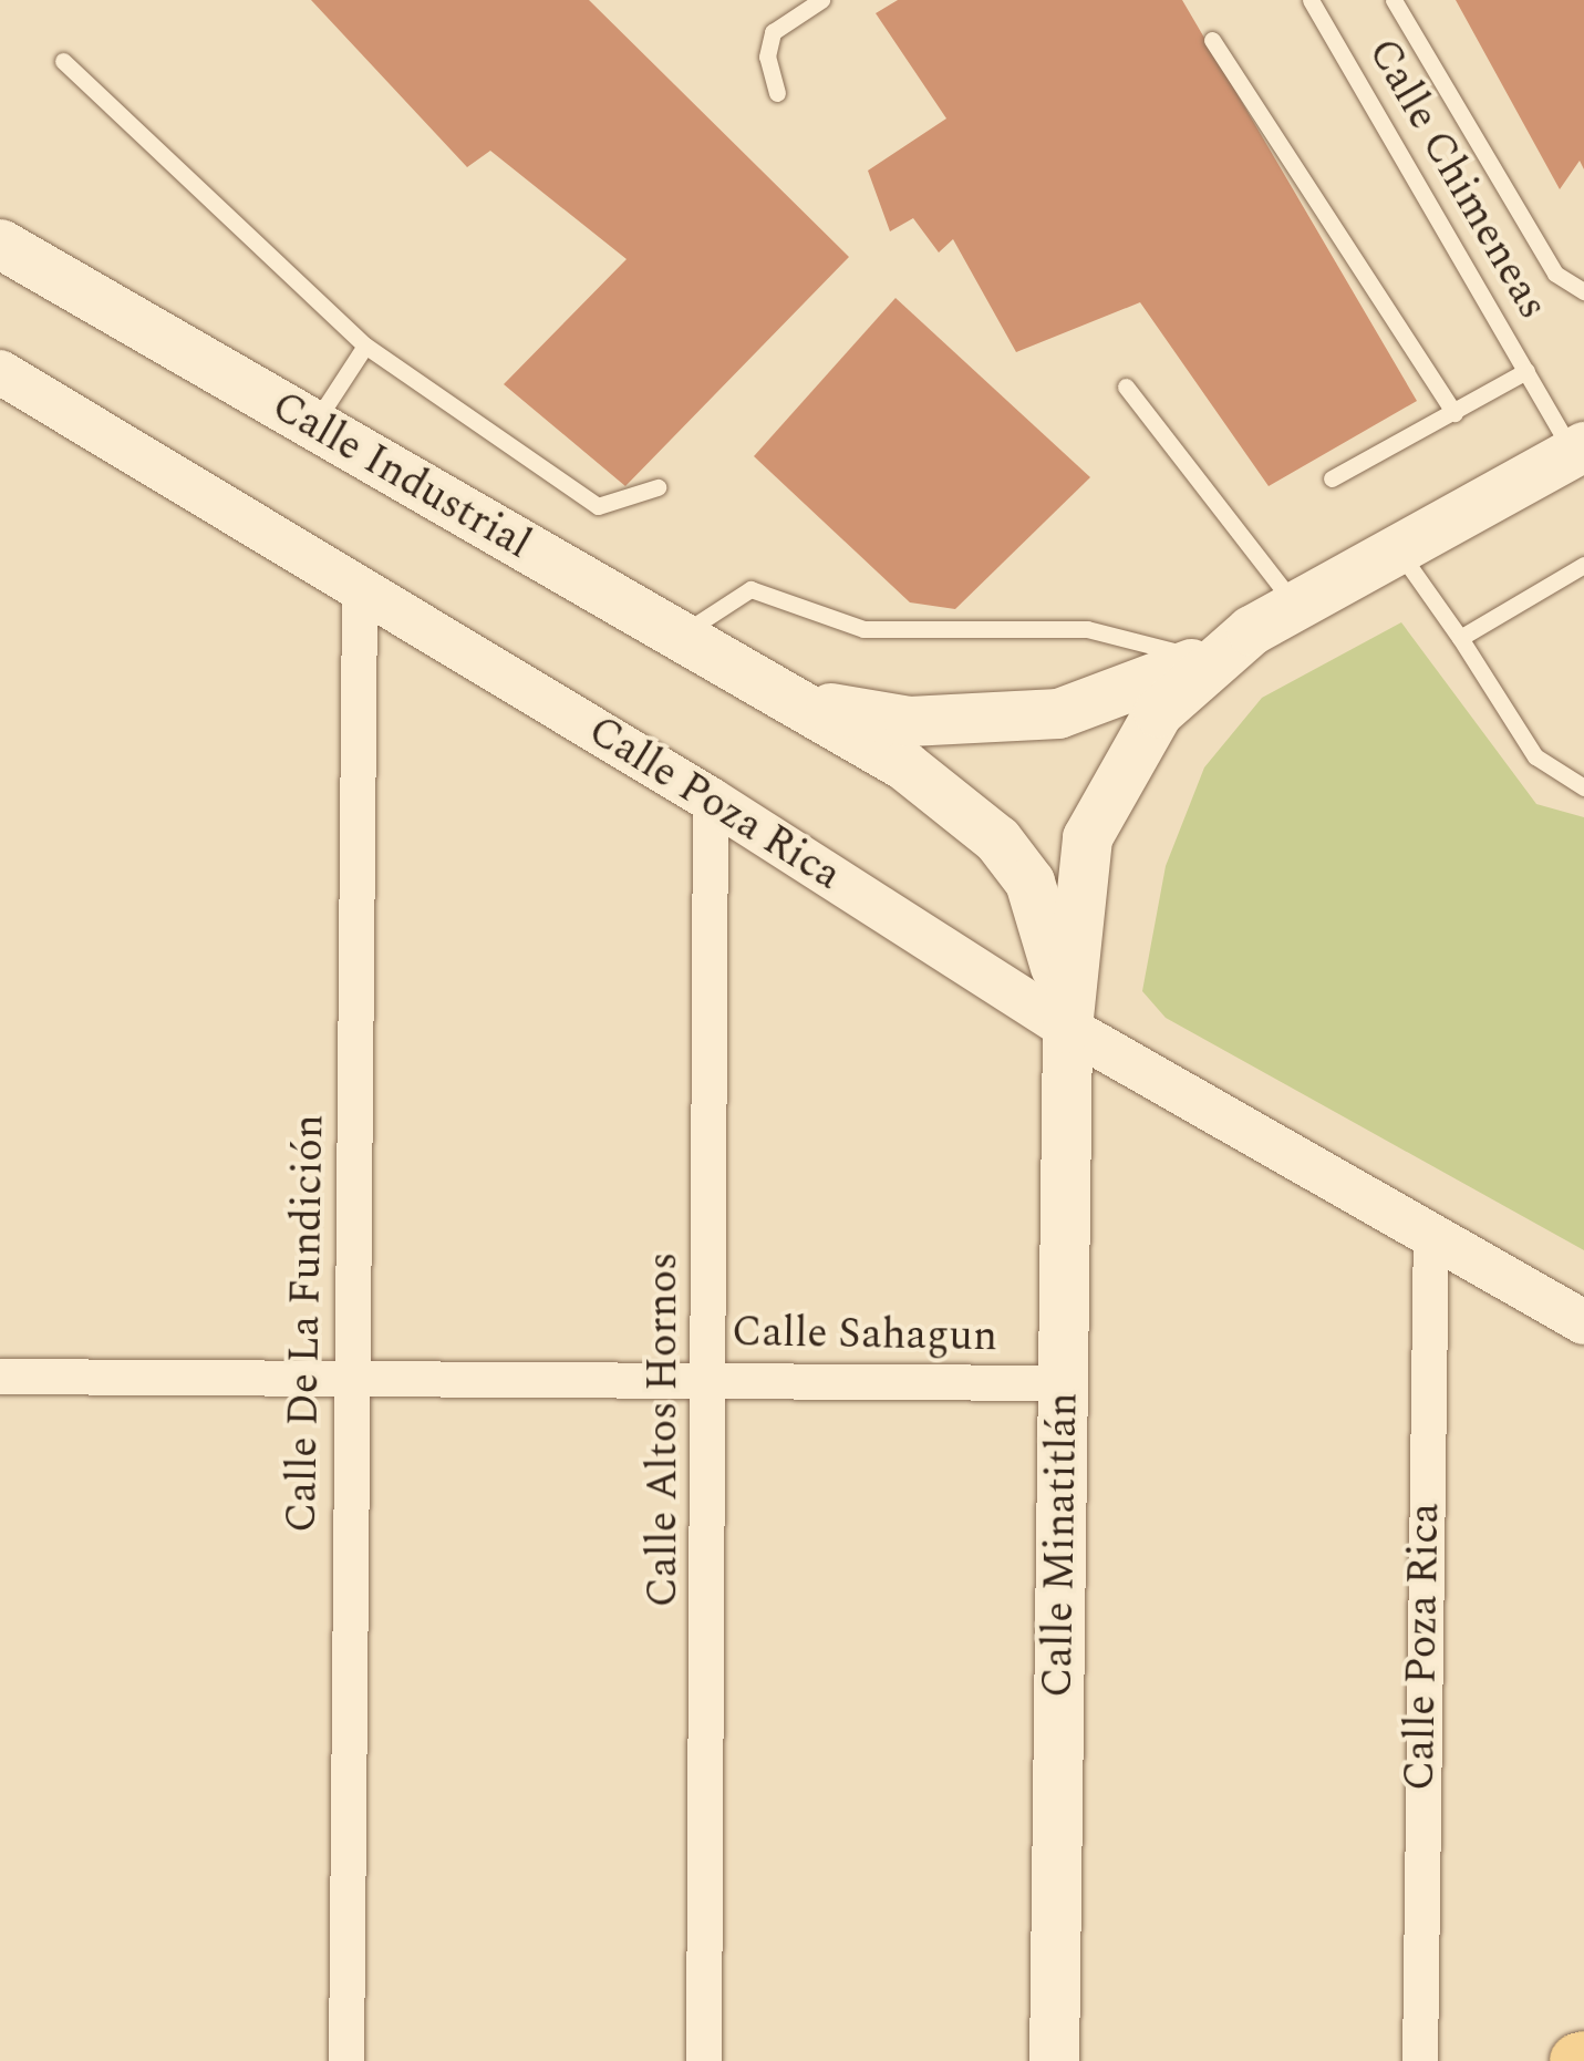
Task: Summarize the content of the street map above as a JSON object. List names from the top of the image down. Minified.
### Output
{"streets":{"main road":["Calle Industrial","Calle Minatitlán"],"street":["Calle Poza Rica","Calle De La Fundición","Calle Sahagun","Calle Altos Hornos"],"lane":["Calle Chimeneas"]},"crossings":[["Calle Poza Rica","Calle De La Fundición"],["Calle Poza Rica","Calle Altos Hornos"],["Calle Poza Rica","Calle Minatitlán"],["Calle De La Fundición","Calle Sahagun"],["Calle Sahagun","Calle Altos Hornos"],["Calle Sahagun","Calle Minatitlán"]]}
